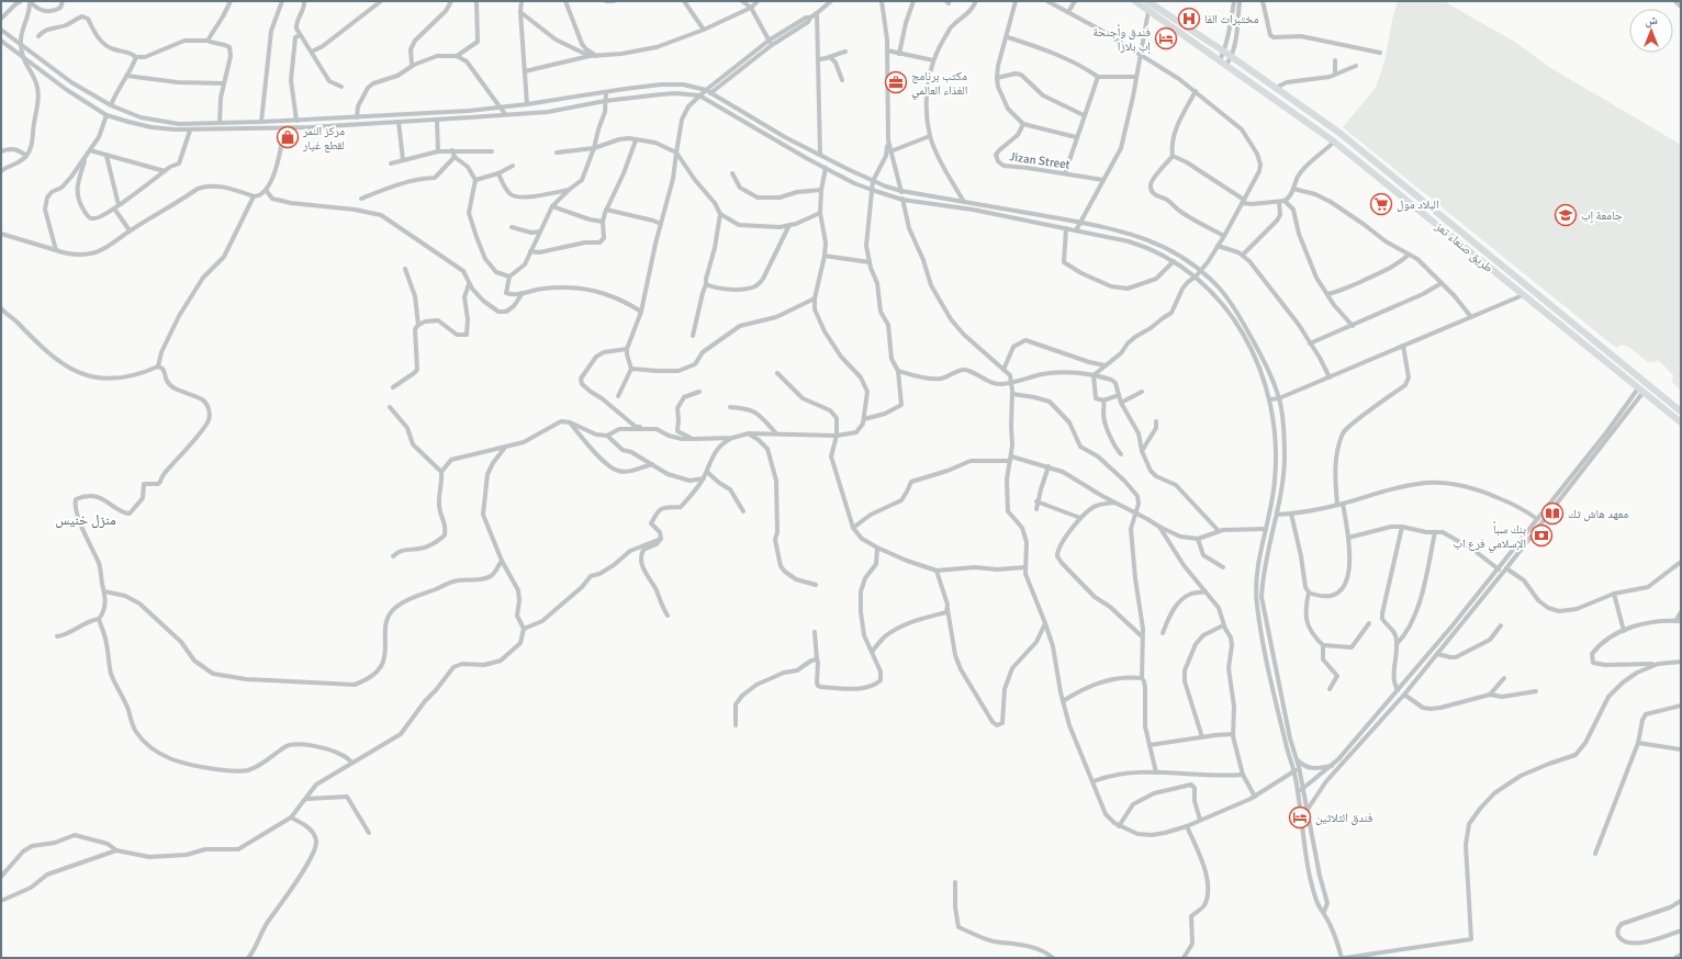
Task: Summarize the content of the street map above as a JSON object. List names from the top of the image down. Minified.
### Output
{"streets":{"highway":["طريق صنعاء تعز"],"street":["Jizan Street"]},"districts":["منزل خنيس"],"places":{"hospital":["مختبرات الفا"],"hotel":["فندق وأجنحة إب بلازا","فندق الثلاثين"],"office":["مكتب برنامج الغذاء العالمي"],"shop":["مركز النمر لقطع غيار"],"supermarket":["البلاد مول"],"school or university":["جامعة إب"],"library":["معهد هاش تك"],"bank":["بنك سبأ الإسلامي فرع اب"]},"north":"top"}
